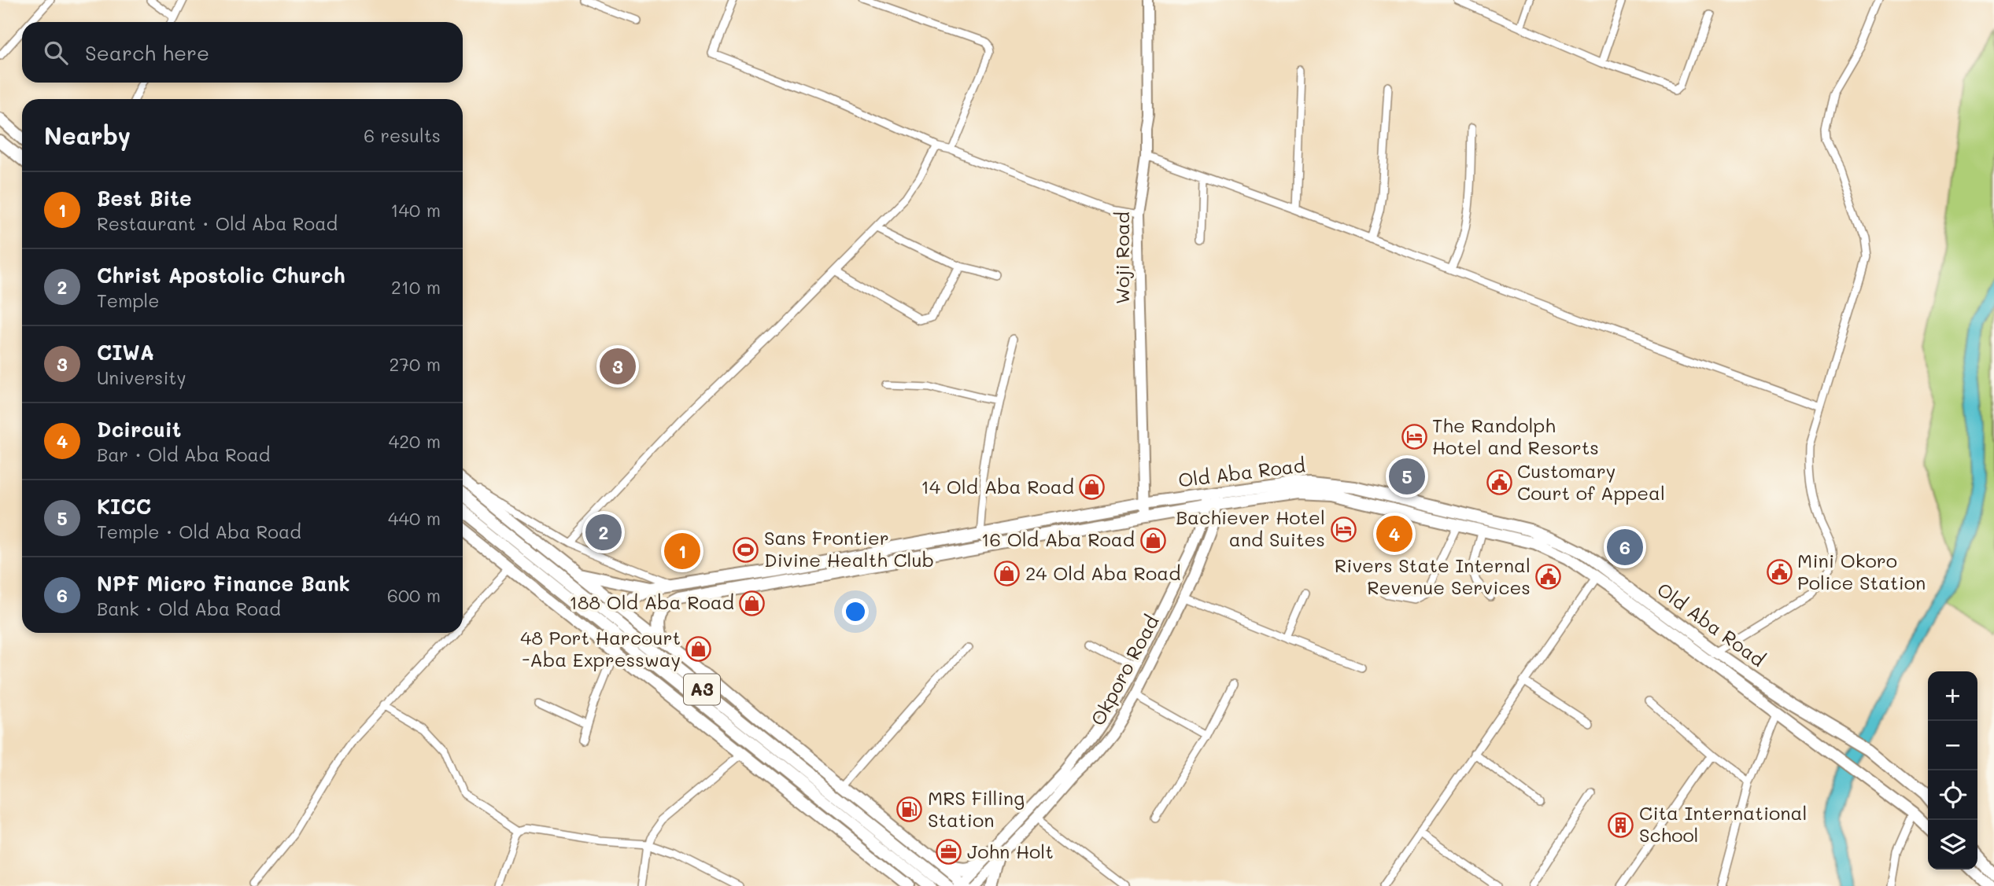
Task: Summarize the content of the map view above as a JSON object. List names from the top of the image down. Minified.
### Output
{"streets":{"main road":["Woji Road","Old Aba Road","Okporo Road","A3"]},"crossings":[["Woji Road","Old Aba Road"],["Old Aba Road","Okporo Road"]],"places":{"hotel":["The Randolph Hotel and Resorts","Bachiever Hotel and Suites"],"public building":["Customary Court of Appeal","Mini Okoro Police Station","Rivers State Internal Revenue Services"],"shop":["14 Old Aba Road","16 Old Aba Road","24 Old Aba Road","188 Old Aba Road","48 Port Harcourt -Aba Expressway"],"sports":["Sans Frontier Divine Health Club"],"fuel station":["MRS Filling Station"],"building":["Cita International School"],"office":["John Holt"]},"page":{"search":"Search here","heading":["Nearby","6 results"],"list":[{"mark":"1","name":"Best Bite","note":"Restaurant · Old Aba Road","value":"140 m"},{"mark":"2","name":"Christ Apostolic Church","note":"Temple","value":"210 m"},{"mark":"3","name":"CIWA","note":"University","value":"270 m"},{"mark":"4","name":"Dcircuit","note":"Bar · Old Aba Road","value":"420 m"},{"mark":"5","name":"KICC","note":"Temple · Old Aba Road","value":"440 m"},{"mark":"6","name":"NPF Micro Finance Bank","note":"Bank · Old Aba Road","value":"600 m"}],"pins":["3","5","2","4","6","1"],"map_buttons":["+","−"]}}
